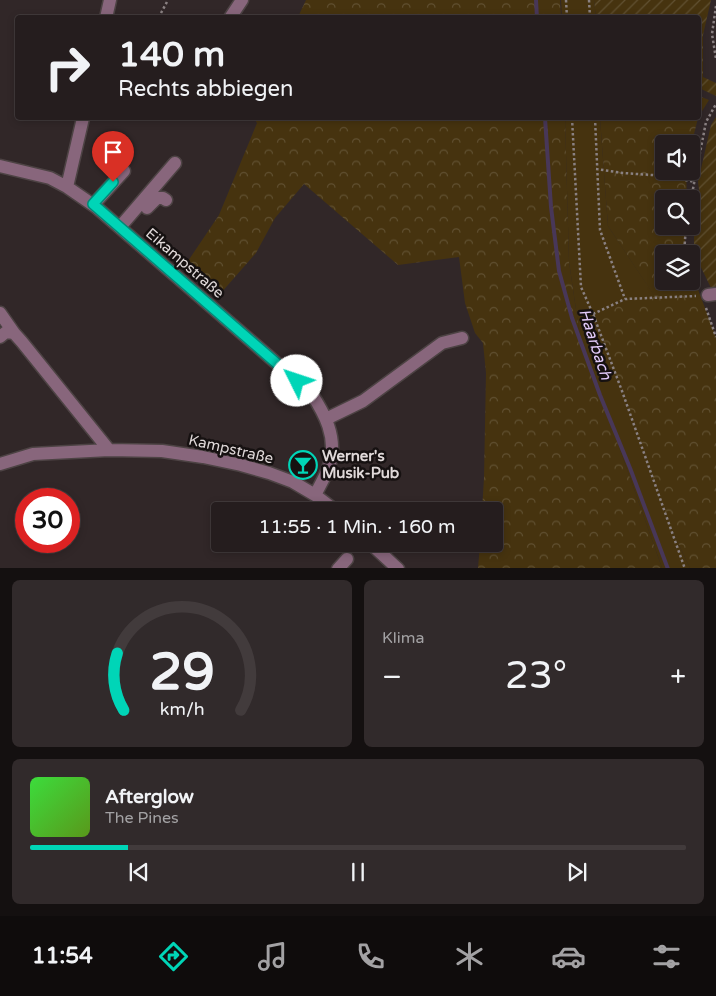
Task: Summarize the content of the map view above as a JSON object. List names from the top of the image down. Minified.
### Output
{"streets":{"street":["Eikampstraße","Kampstraße"]},"crossings":[["Eikampstraße","Kampstraße"]],"water":["Haarbach"],"places":{"bar":["Werner's Musik-Pub"]},"page":{"turn":["140 m","Rechts abbiegen"],"limit":"30","trip":"11:55 · 1 Min. · 160 m","tile":"Klima","heat":["−","23°","+"],"song":["Afterglow","The Pines"],"tabs":"11:54","gauge":["29","km/h"]}}
